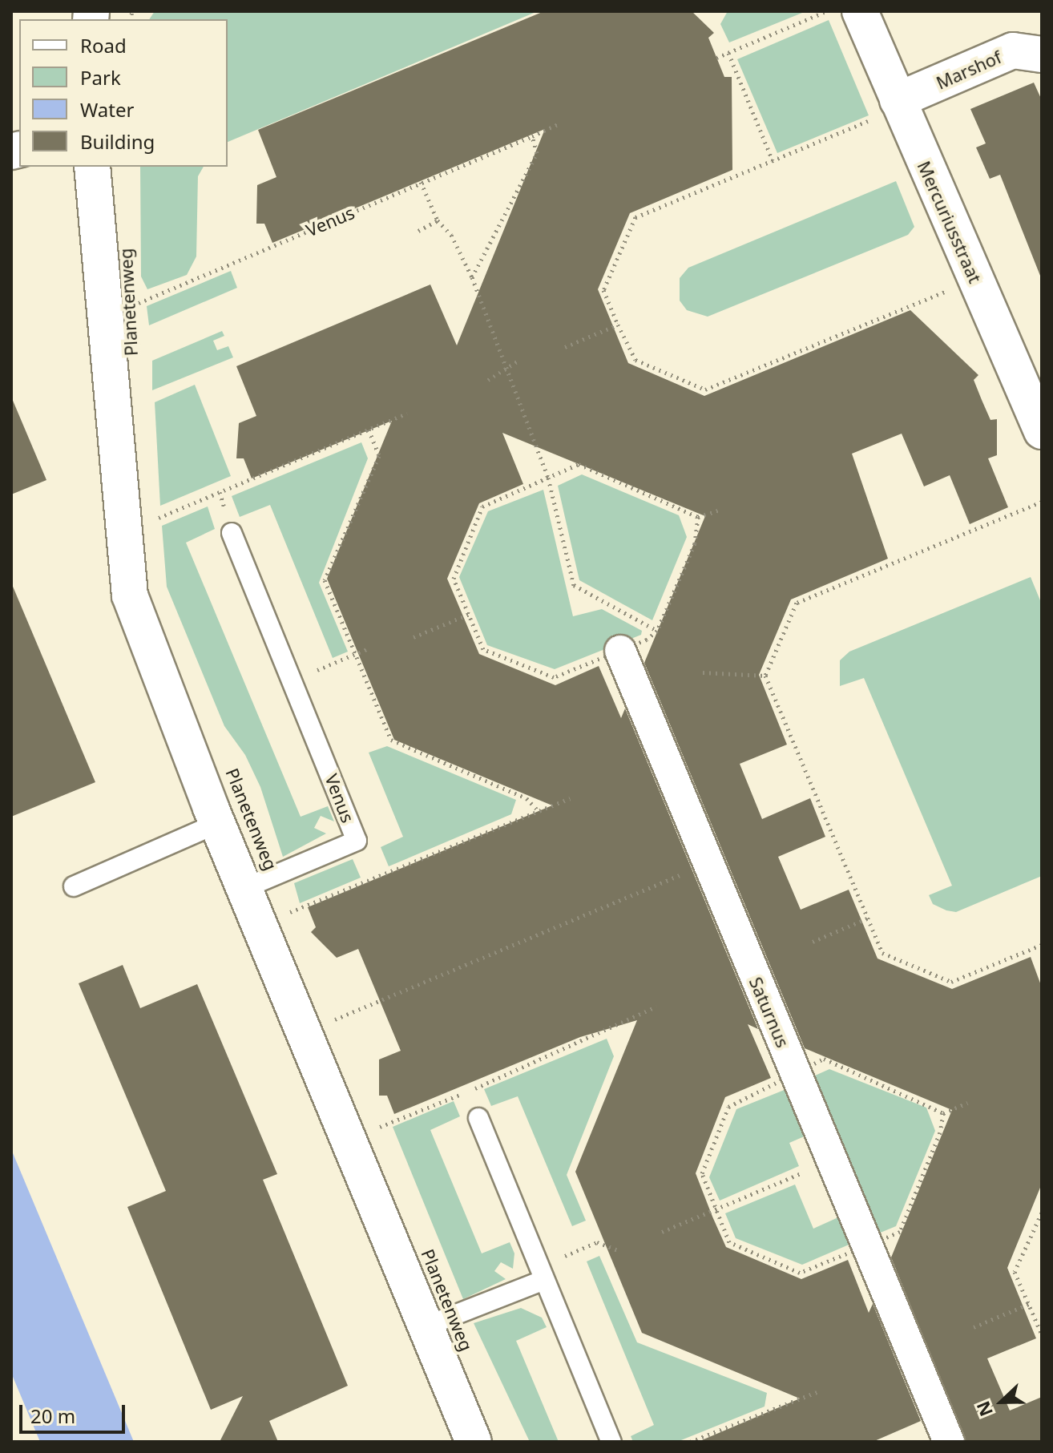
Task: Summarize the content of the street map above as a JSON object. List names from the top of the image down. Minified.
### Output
{"streets":{"street":["Marshof","Mercuriusstraat","Planetenweg","Saturnus"],"lane":["Venus"]},"crossings":[["Marshof","Mercuriusstraat"],["Venus","Planetenweg"]],"legend":["Road","Park","Water","Building"],"scale_bar":"20 m","north":"left"}
